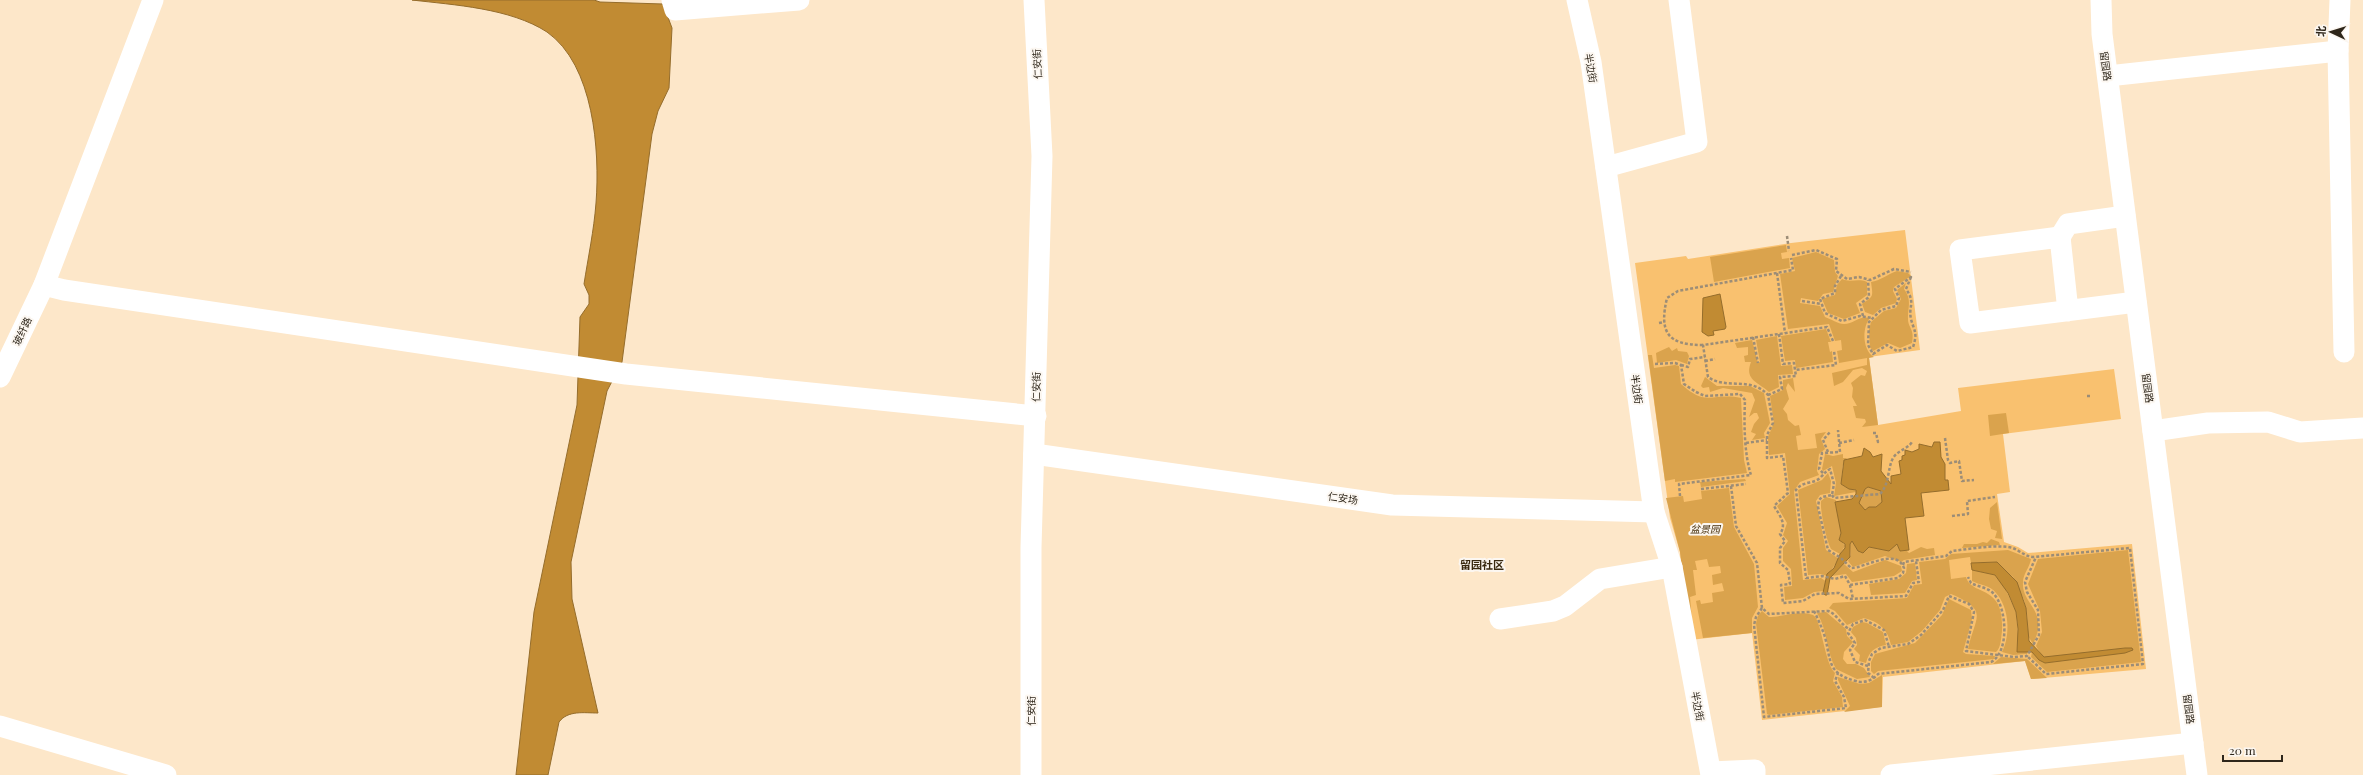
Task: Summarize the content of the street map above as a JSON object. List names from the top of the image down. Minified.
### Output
{"streets":{"street":["仁安街","留园路","半边街","玻纤路","仁安场"]},"crossings":[["仁安街","仁安场"],["半边街","仁安场"]],"districts":["留园社区"],"parks":["盆景园"],"scale_bar":"20 m","north":"left"}
